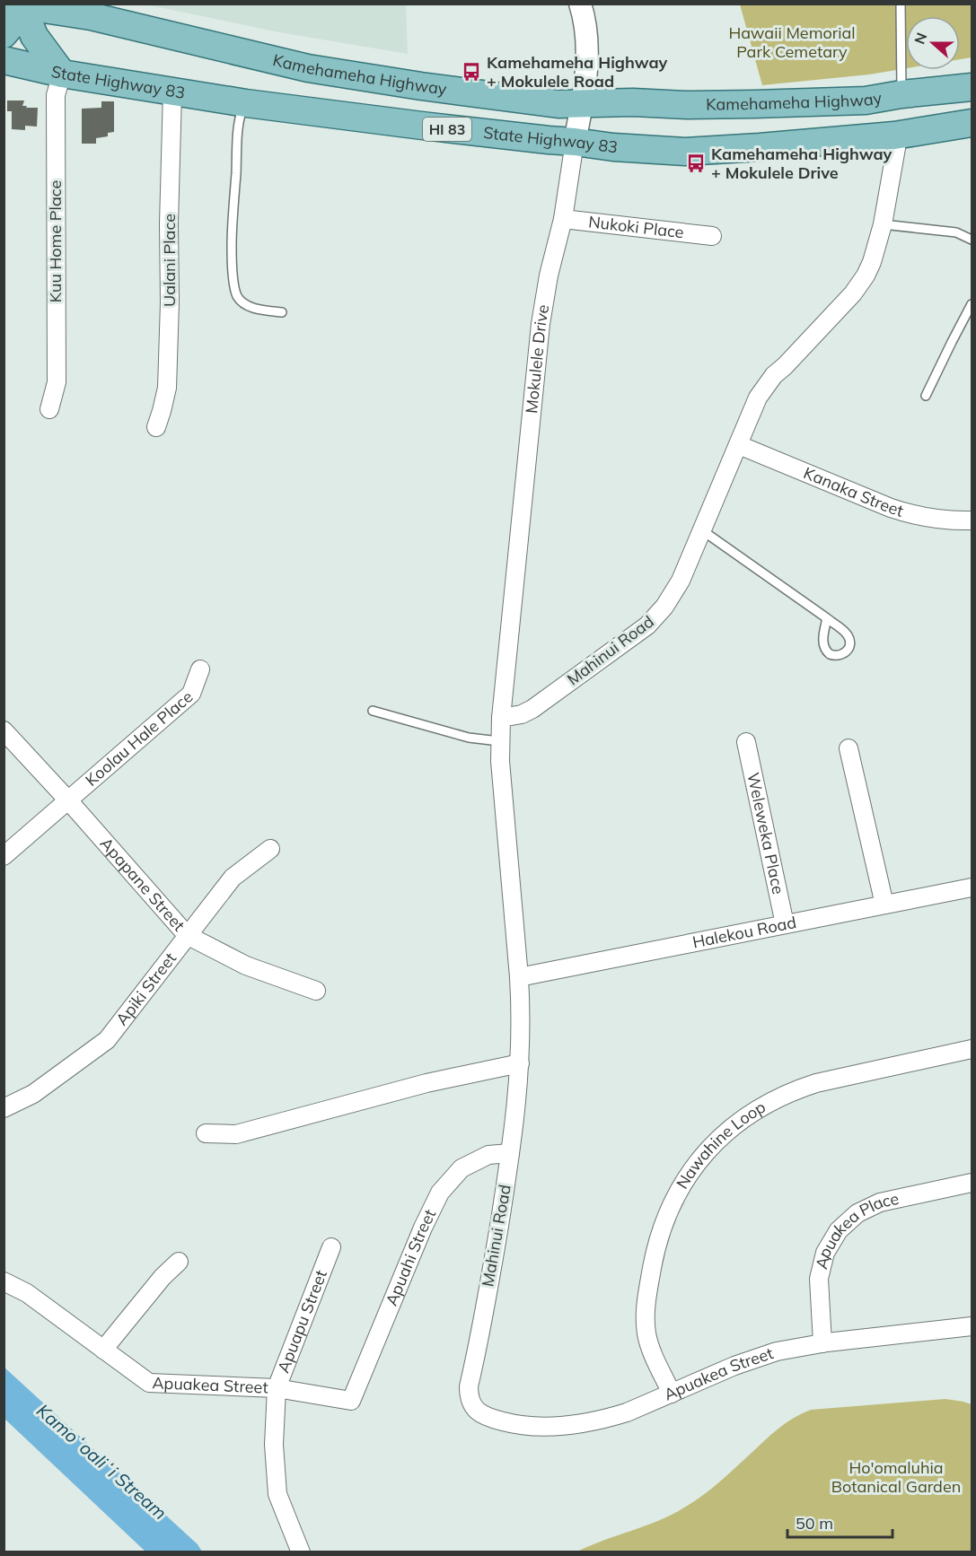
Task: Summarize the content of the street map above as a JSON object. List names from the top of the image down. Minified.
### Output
{"streets":{"main road":["Kamehameha Highway","State Highway 83","HI 83"],"street":["Nukoki Place","Kuu Home Place","Ualani Place","Mokulele Drive","Kanaka Street","Mahinui Road","Koolau Hale Place","Weleweka Place","Apapane Street","Halekou Road","Apiki Street","Nawahine Loop","Apuakea Place","Apuahi Street","Apuapu Street","Apuakea Street"]},"crossings":[["Kamehameha Highway","Mokulele Drive"],["State Highway 83","Kuu Home Place"],["State Highway 83","Ualani Place"],["State Highway 83","Mokulele Drive"],["State Highway 83","Mahinui Road"],["Nukoki Place","Mokulele Drive"],["Mokulele Drive","Mahinui Road"],["Kanaka Street","Mahinui Road"],["Mahinui Road","Halekou Road"],["Mahinui Road","Apuahi Street"],["Mahinui Road","Apuakea Street"],["Koolau Hale Place","Apapane Street"],["Weleweka Place","Halekou Road"],["Apapane Street","Apiki Street"],["Nawahine Loop","Apuakea Street"],["Apuakea Place","Apuakea Street"],["Apuahi Street","Apuakea Street"],["Apuapu Street","Apuakea Street"]],"water":["Kamoʻoaliʻi Stream"],"parks":["Hawaii Memorial Park Cemetary","Ho'omaluhia Botanical Garden"],"places":{"bus stop":["Kamehameha Highway + Mokulele Road","Kamehameha Highway + Mokulele Drive"]},"scale_bar":"50 m","north":"left"}
